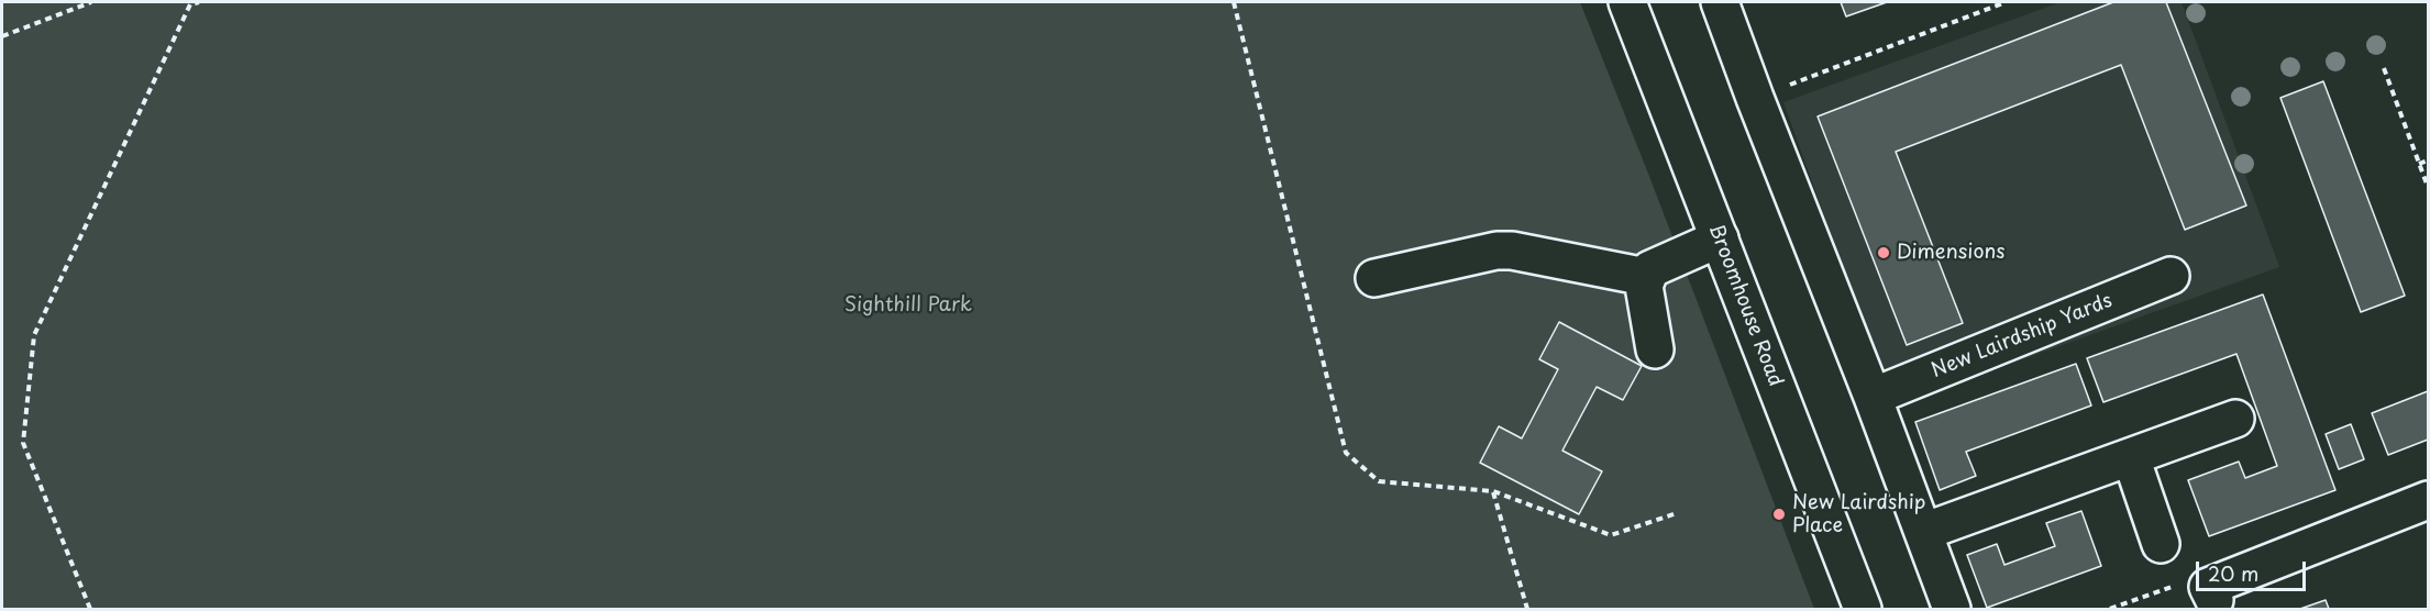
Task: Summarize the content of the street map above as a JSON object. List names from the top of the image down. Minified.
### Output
{"streets":{"street":["Broomhouse Road","New Lairdship Yards"]},"parks":["Sighthill Park"],"places":["Dimensions","New Lairdship Place"],"scale_bar":"20 m"}
